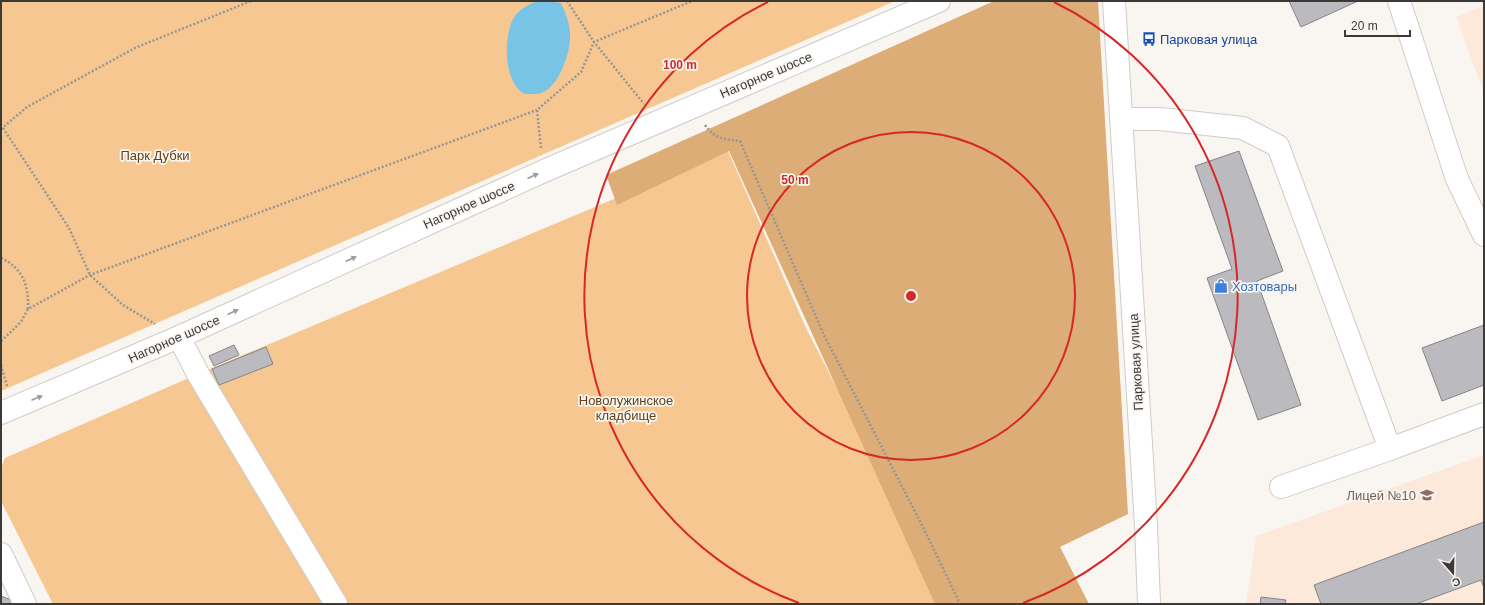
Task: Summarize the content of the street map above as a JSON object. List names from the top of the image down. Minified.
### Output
{"streets":{"street":["Нагорное шоссе","Парковая улица"]},"one_way":["Нагорное шоссе"],"parks":["Парк Дубки","Новолужинское кладбище"],"places":{"bus stop":["Парковая улица"],"shop":["Хозтовары"],"school or university":["Лицей №10"]},"scale_bar":"20 m","north":"bottom","rings":["100 m","50 m"]}
